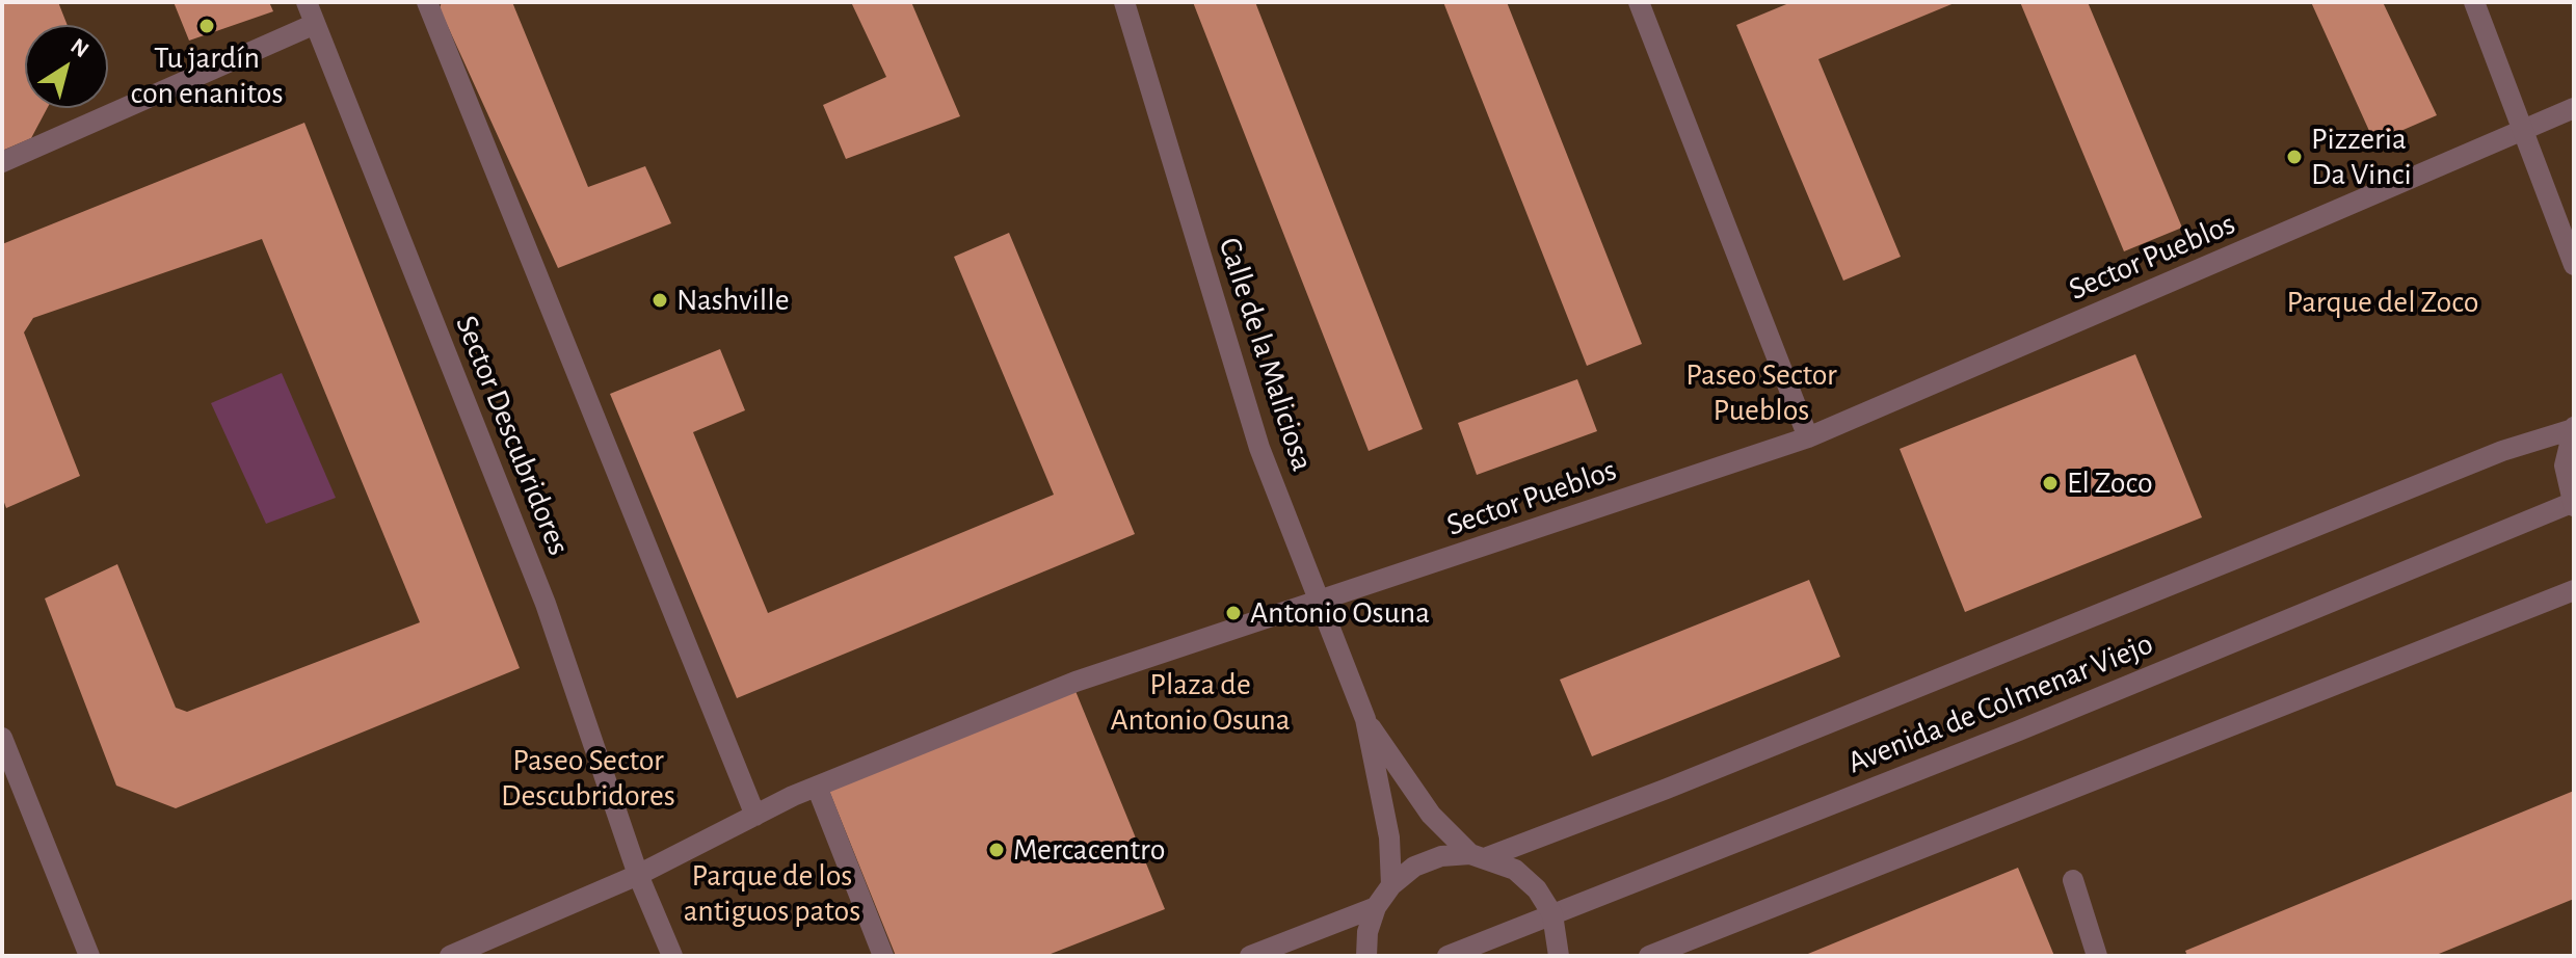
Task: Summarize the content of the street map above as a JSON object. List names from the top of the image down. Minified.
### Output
{"streets":{"street":["Sector Pueblos","Calle de la Maliciosa","Sector Descubridores","Avenida de Colmenar Viejo"]},"crossings":[["Sector Pueblos","Calle de la Maliciosa"],["Calle de la Maliciosa","Avenida de Colmenar Viejo"]],"parks":["Parque del Zoco","Paseo Sector Pueblos","Plaza de Antonio Osuna","Paseo Sector Descubridores","Parque de los antiguos patos"],"places":["Tu jardín con enanitos","Pizzeria Da Vinci","Nashville","El Zoco","Antonio Osuna","Mercacentro"],"north":"top right"}
